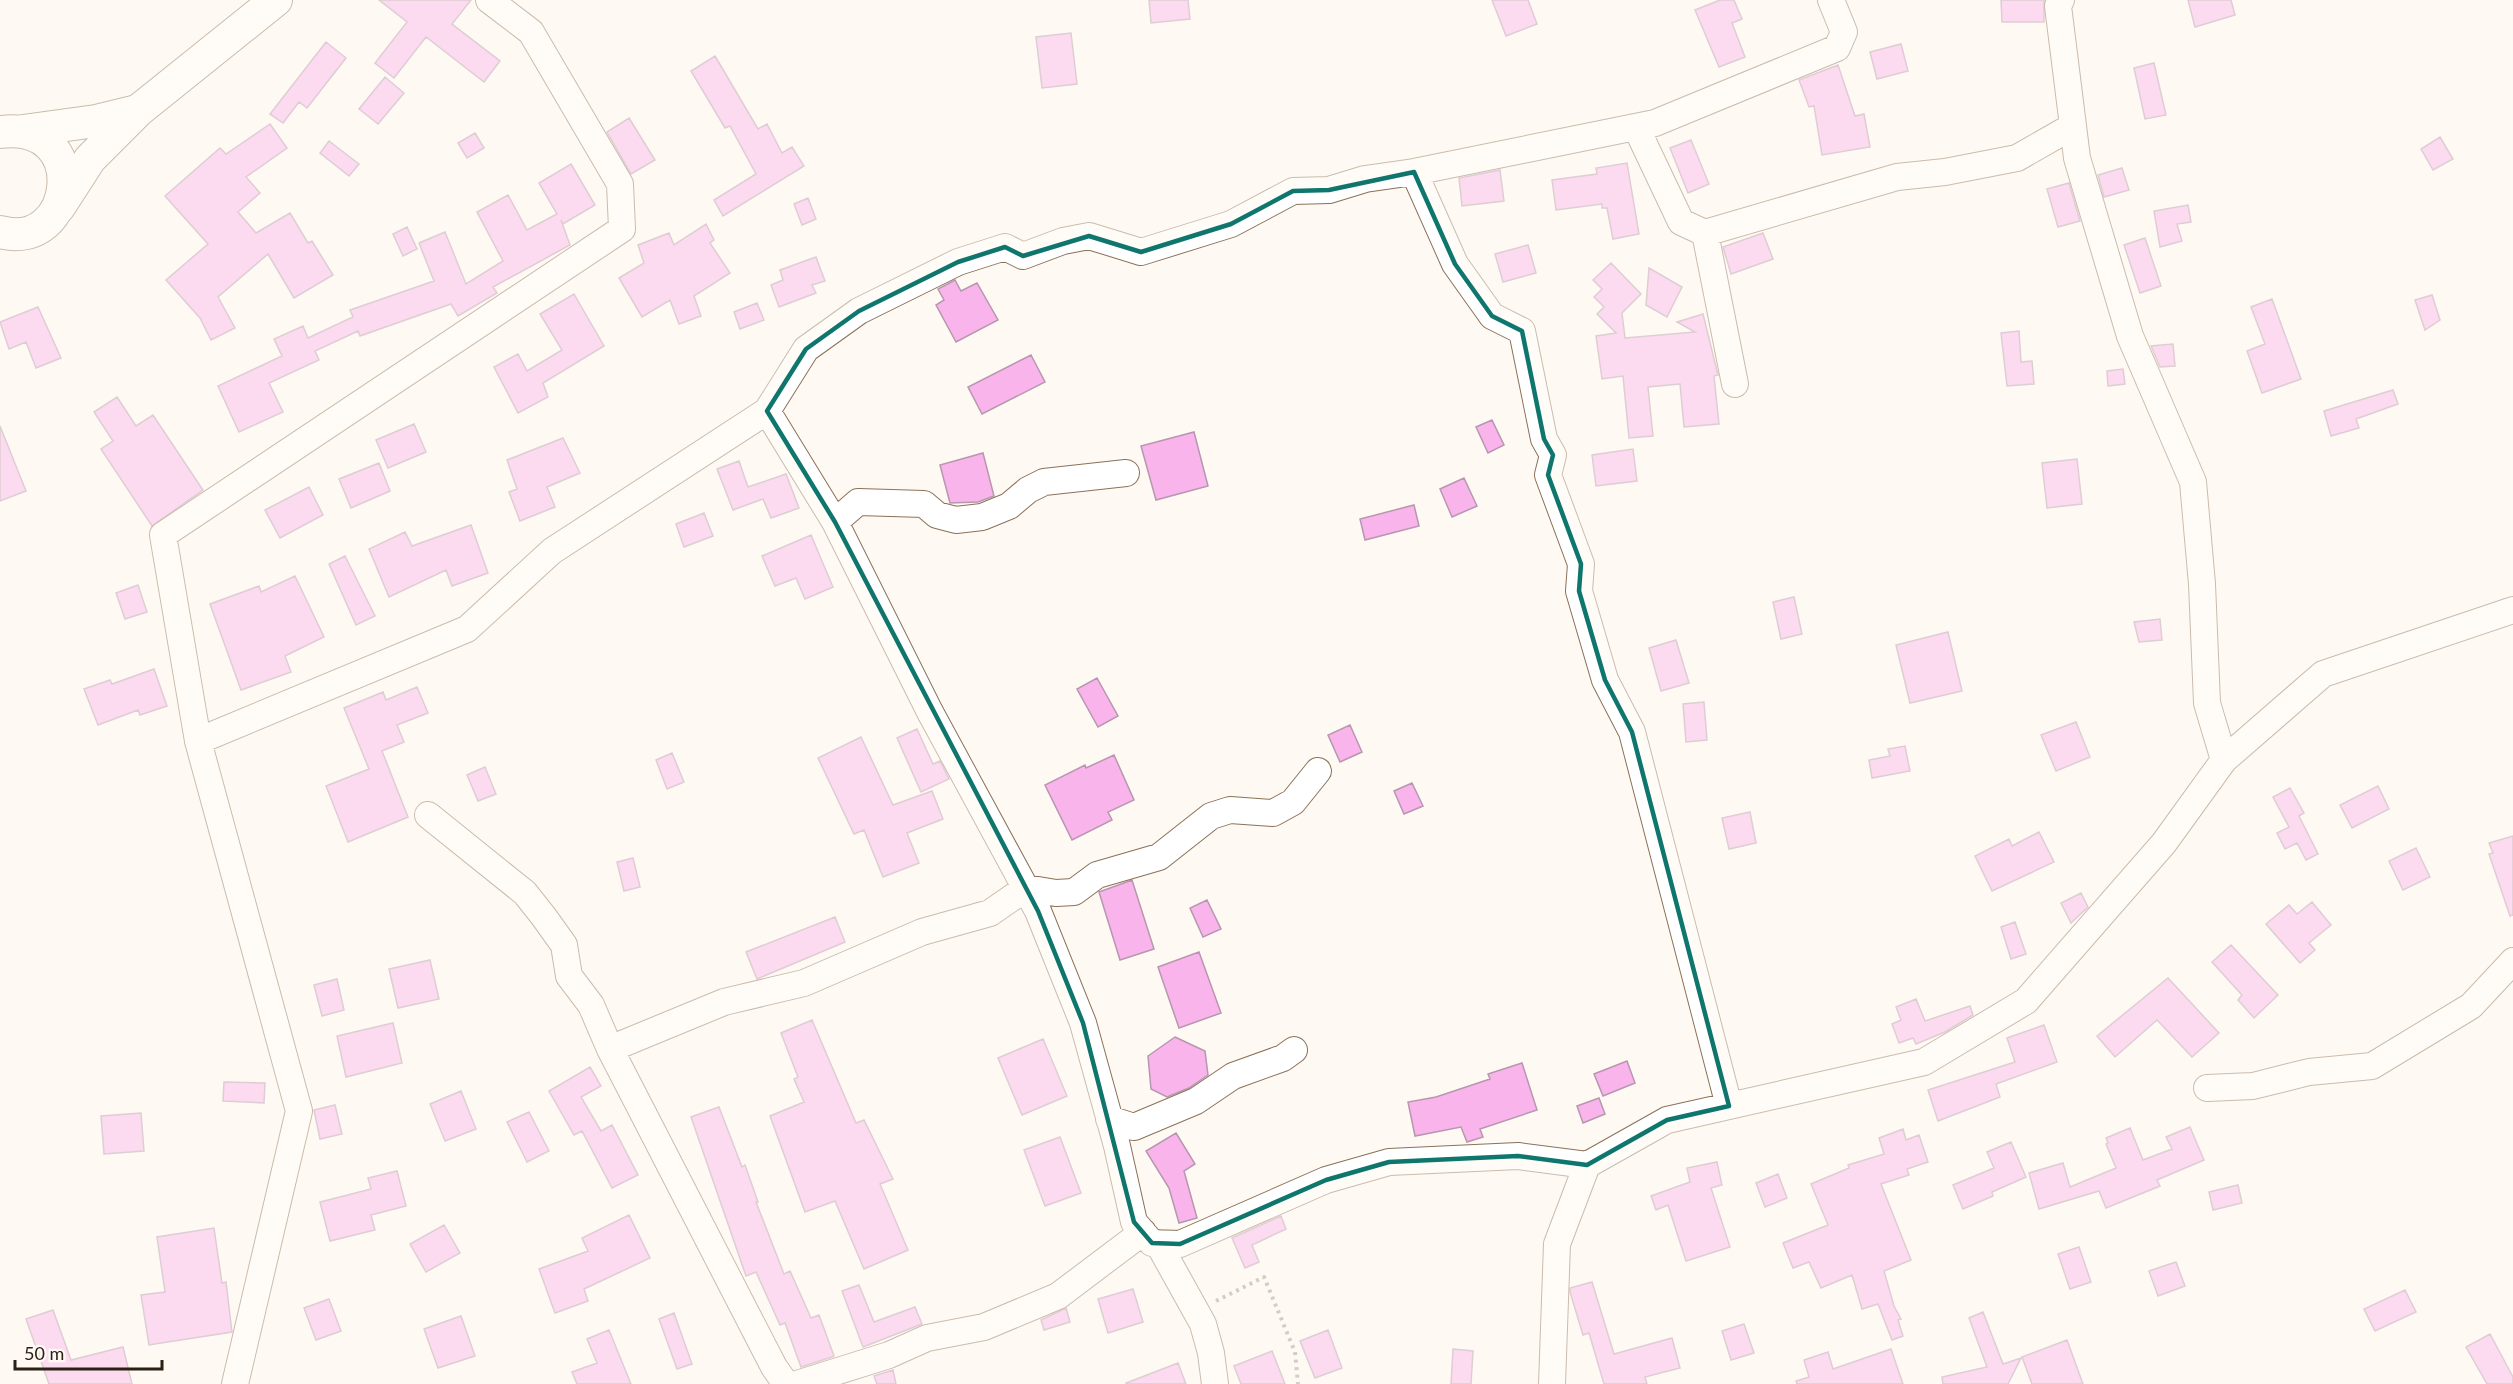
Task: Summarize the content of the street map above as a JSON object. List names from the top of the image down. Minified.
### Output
{"scale_bar":"50 m"}
